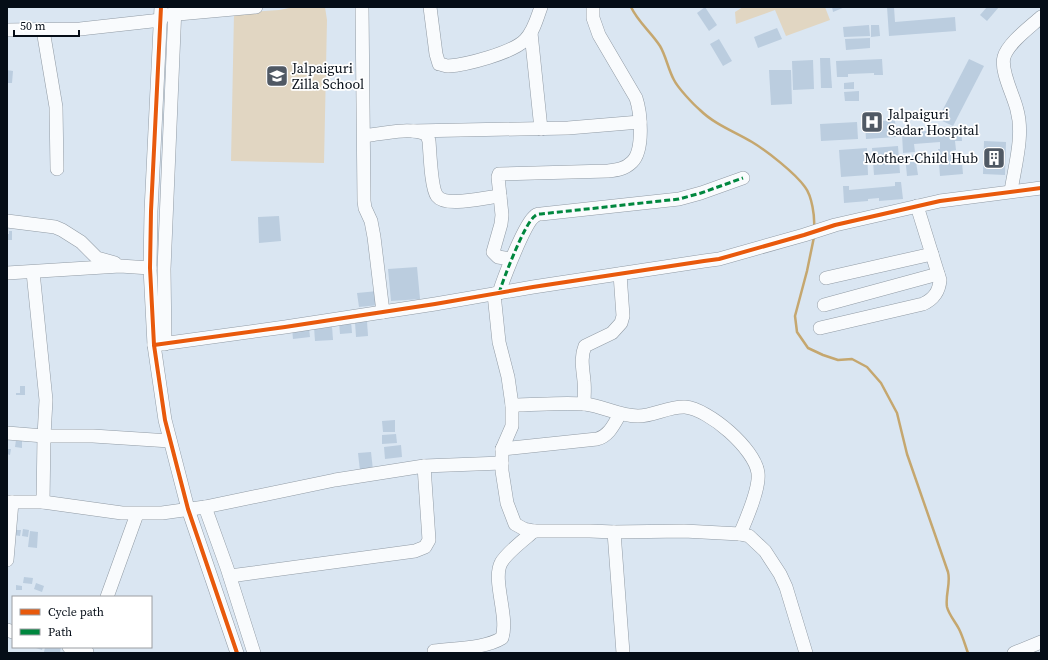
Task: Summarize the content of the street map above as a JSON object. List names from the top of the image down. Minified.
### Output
{"places":{"school or university":["Jalpaiguri Zilla School"],"hospital":["Jalpaiguri Sadar Hospital"],"building":["Mother-Child Hub"]},"legend":["Cycle path","Path"],"scale_bar":"50 m"}
